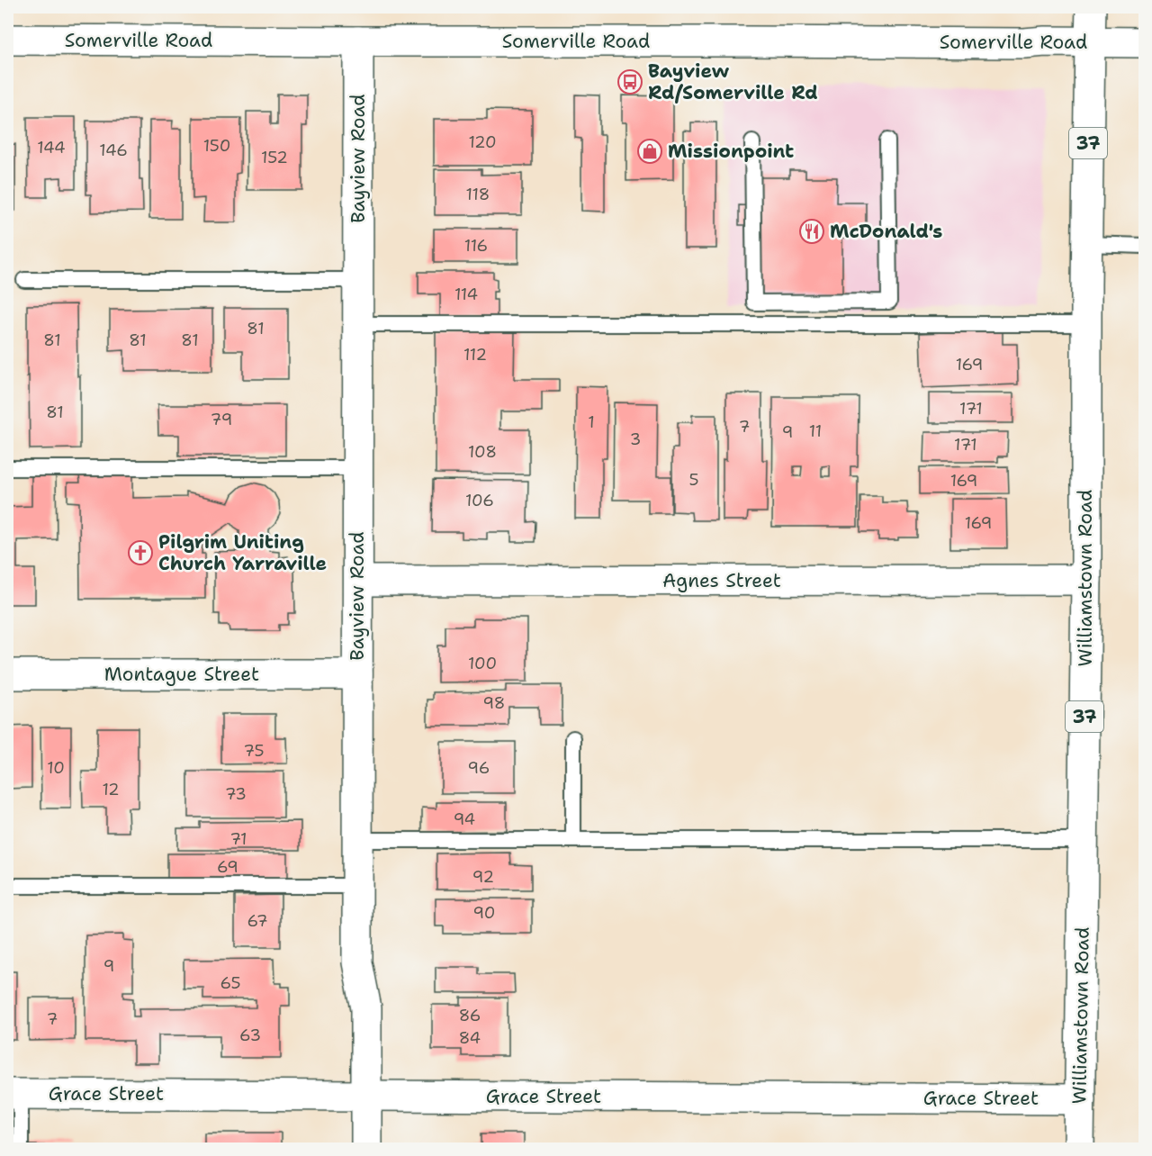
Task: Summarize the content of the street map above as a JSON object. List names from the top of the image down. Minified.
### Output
{"streets":{"street":["Somerville Road","37","Bayview Road","Williamstown Road","Agnes Street","Montague Street","Grace Street"]},"crossings":[["Somerville Road","Bayview Road"],["Somerville Road","Williamstown Road"],["Bayview Road","Agnes Street"],["Bayview Road","Montague Street"],["Bayview Road","Grace Street"],["Williamstown Road","Agnes Street"],["Williamstown Road","Grace Street"]],"places":{"bus stop":["Bayview Rd/Somerville Rd"],"shop":["Missionpoint"],"restaurant":["McDonald's"],"church":["Pilgrim Uniting Church Yarraville"]},"house_numbers":["120","150","144","146","152","118","116","114","81","81","81","81","112","169","171","81","79","1","7","11","9","3","171","108","5","169","106","169","100","98","75","10","96","12","73","94","71","69","92","90","67","9","65","86","7","63","84"]}
